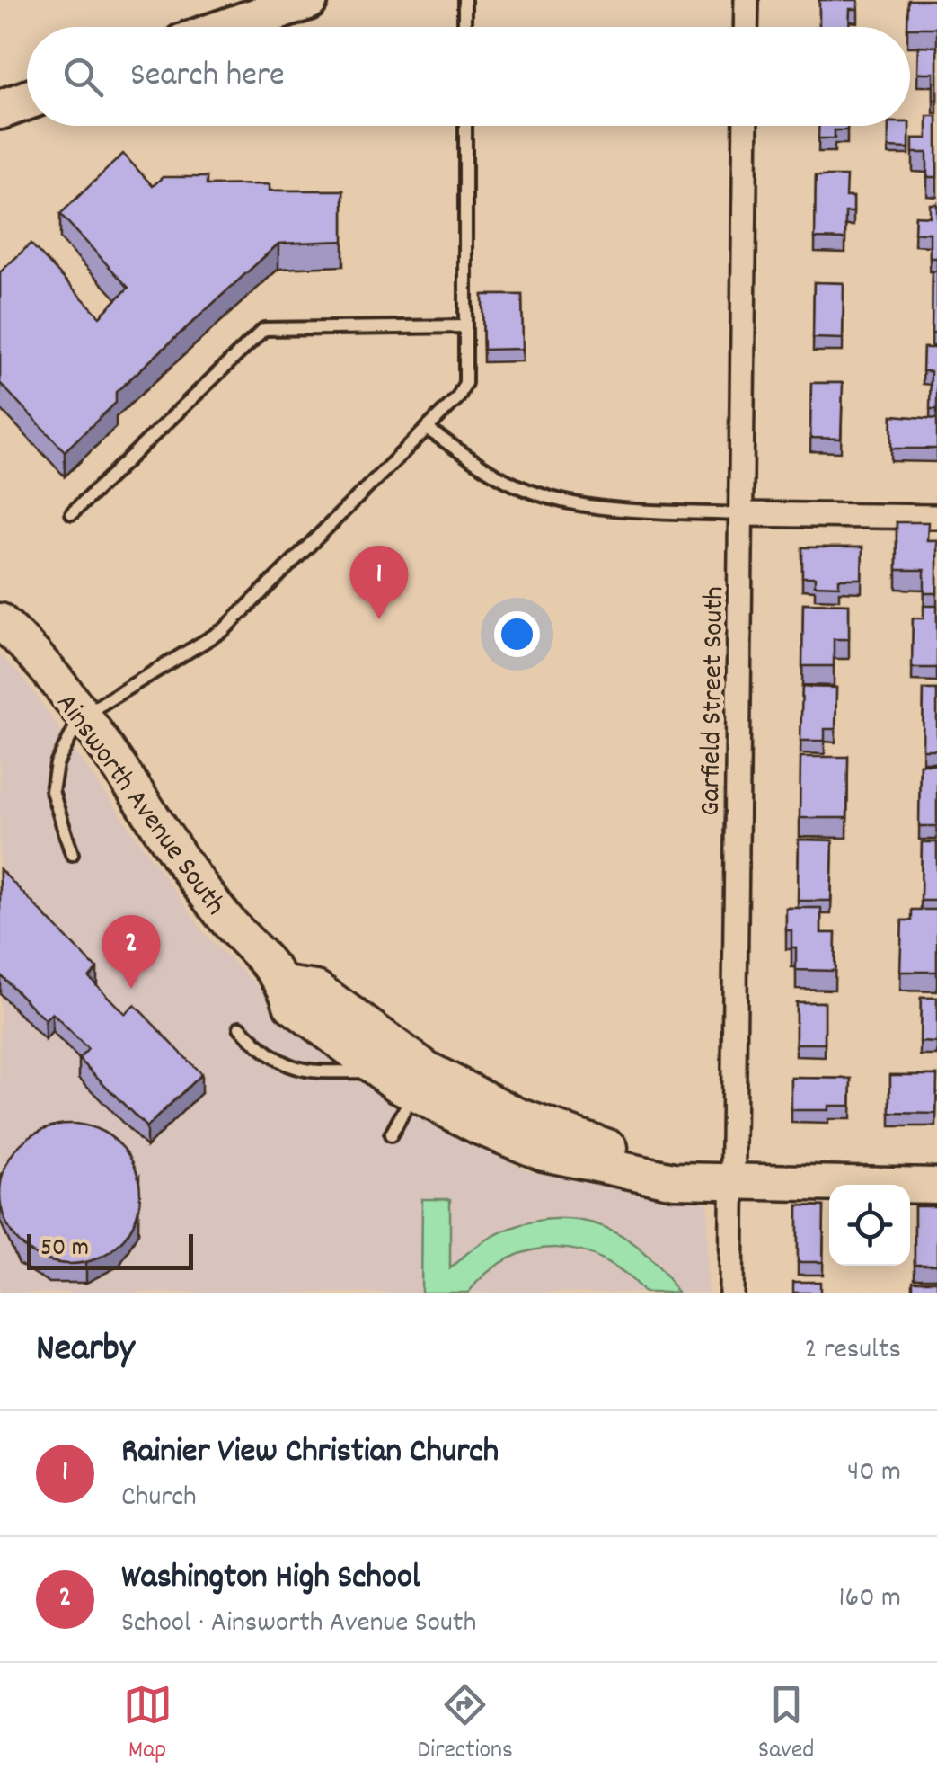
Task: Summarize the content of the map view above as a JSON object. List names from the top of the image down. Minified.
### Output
{"streets":{"street":["Garfield Street South","Ainsworth Avenue South"]},"crossings":[["Garfield Street South","Ainsworth Avenue South"]],"scale_bar":"50 m","page":{"search":"Search here","pins":["1","2"],"scale":"50 m","heading":["Nearby","2 results"],"list":[{"mark":"1","name":"Rainier View Christian Church","note":"Church","value":"40 m"},{"mark":"2","name":"Washington High School","note":"School · Ainsworth Avenue South","value":"160 m"}],"nav":["Map","Directions","Saved"]}}
